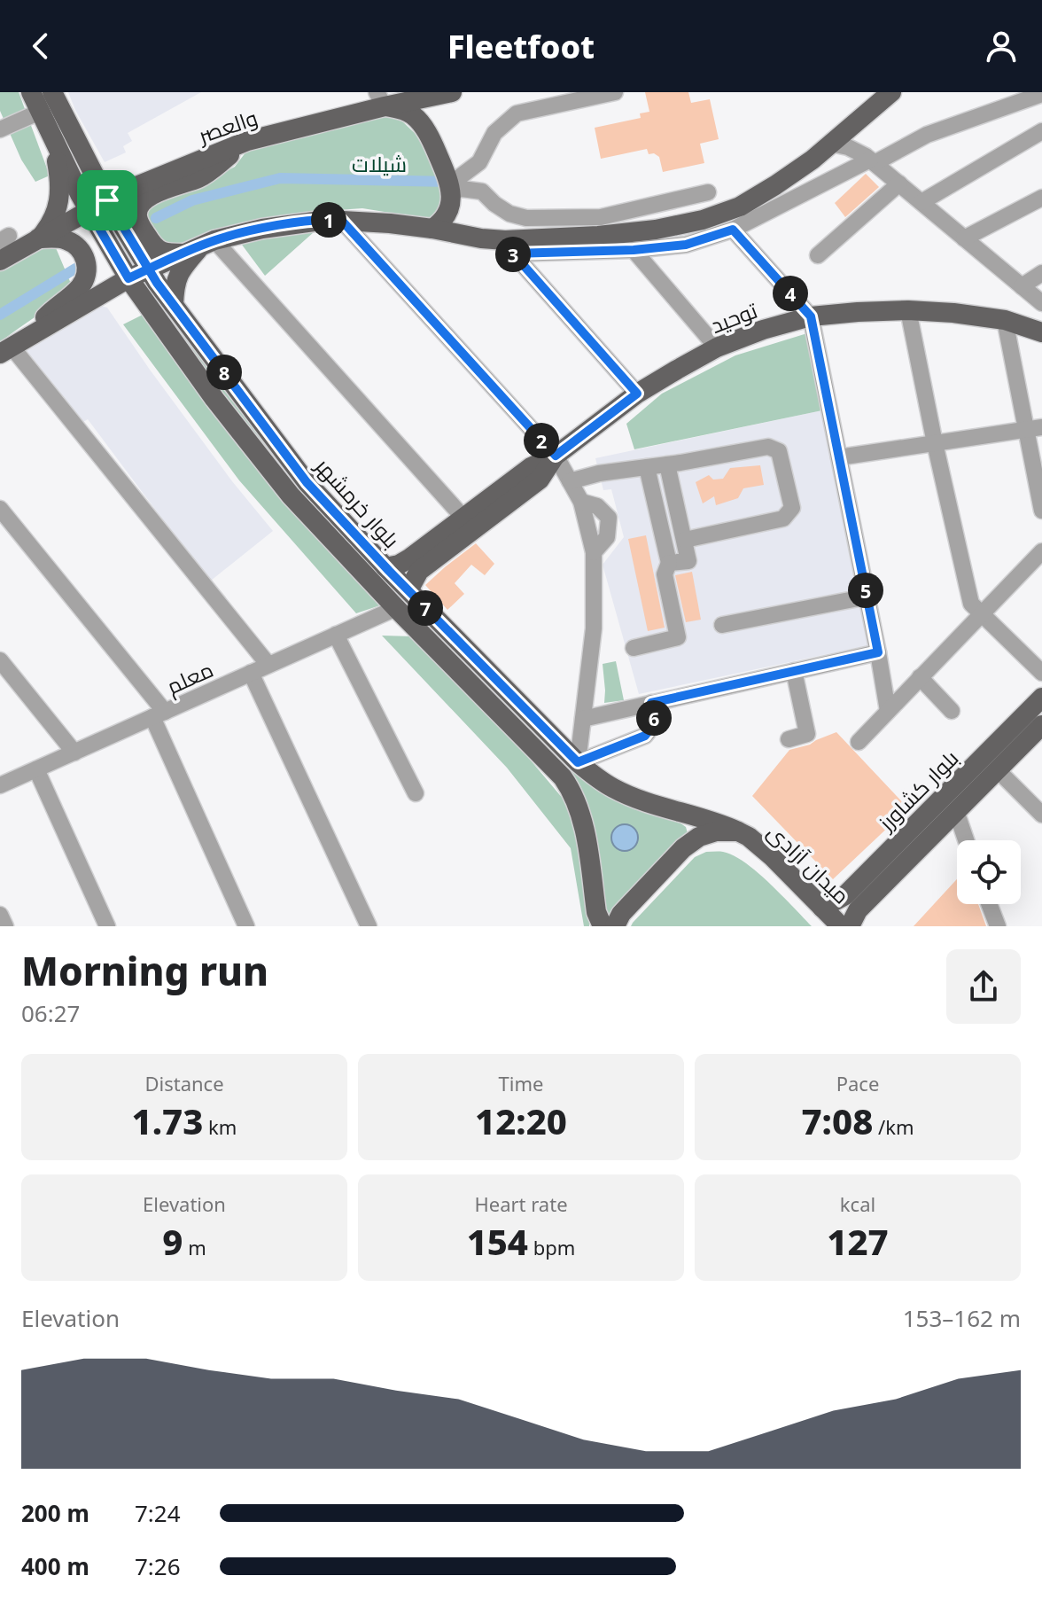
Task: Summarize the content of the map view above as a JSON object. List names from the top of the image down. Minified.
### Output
{"streets":{"main road":["والعصر","توحید","بلوار خرمشهر","بلوار کشاورز","میدان آزادی"],"street":["معلم"]},"crossings":[["والعصر","بلوار خرمشهر"],["توحید","بلوار خرمشهر"],["بلوار خرمشهر","معلم"],["بلوار خرمشهر","میدان آزادی"],["بلوار کشاورز","میدان آزادی"]],"parks":["شیلات"],"page":{"header":"Fleetfoot","pins":["1","3","4","8","2","5","7","6"],"heading":["Morning run","06:27"],"stats":[["Distance","1.73 km"],["Time","12:20"],["Pace","7:08 /km"],["Elevation","9 m"],["Heart rate","154 bpm"],["kcal","127"]],"chart":["Elevation","153–162 m"],"list":[{"name":"200 m","note":"7:24"},{"name":"400 m","note":"7:26"}]}}
